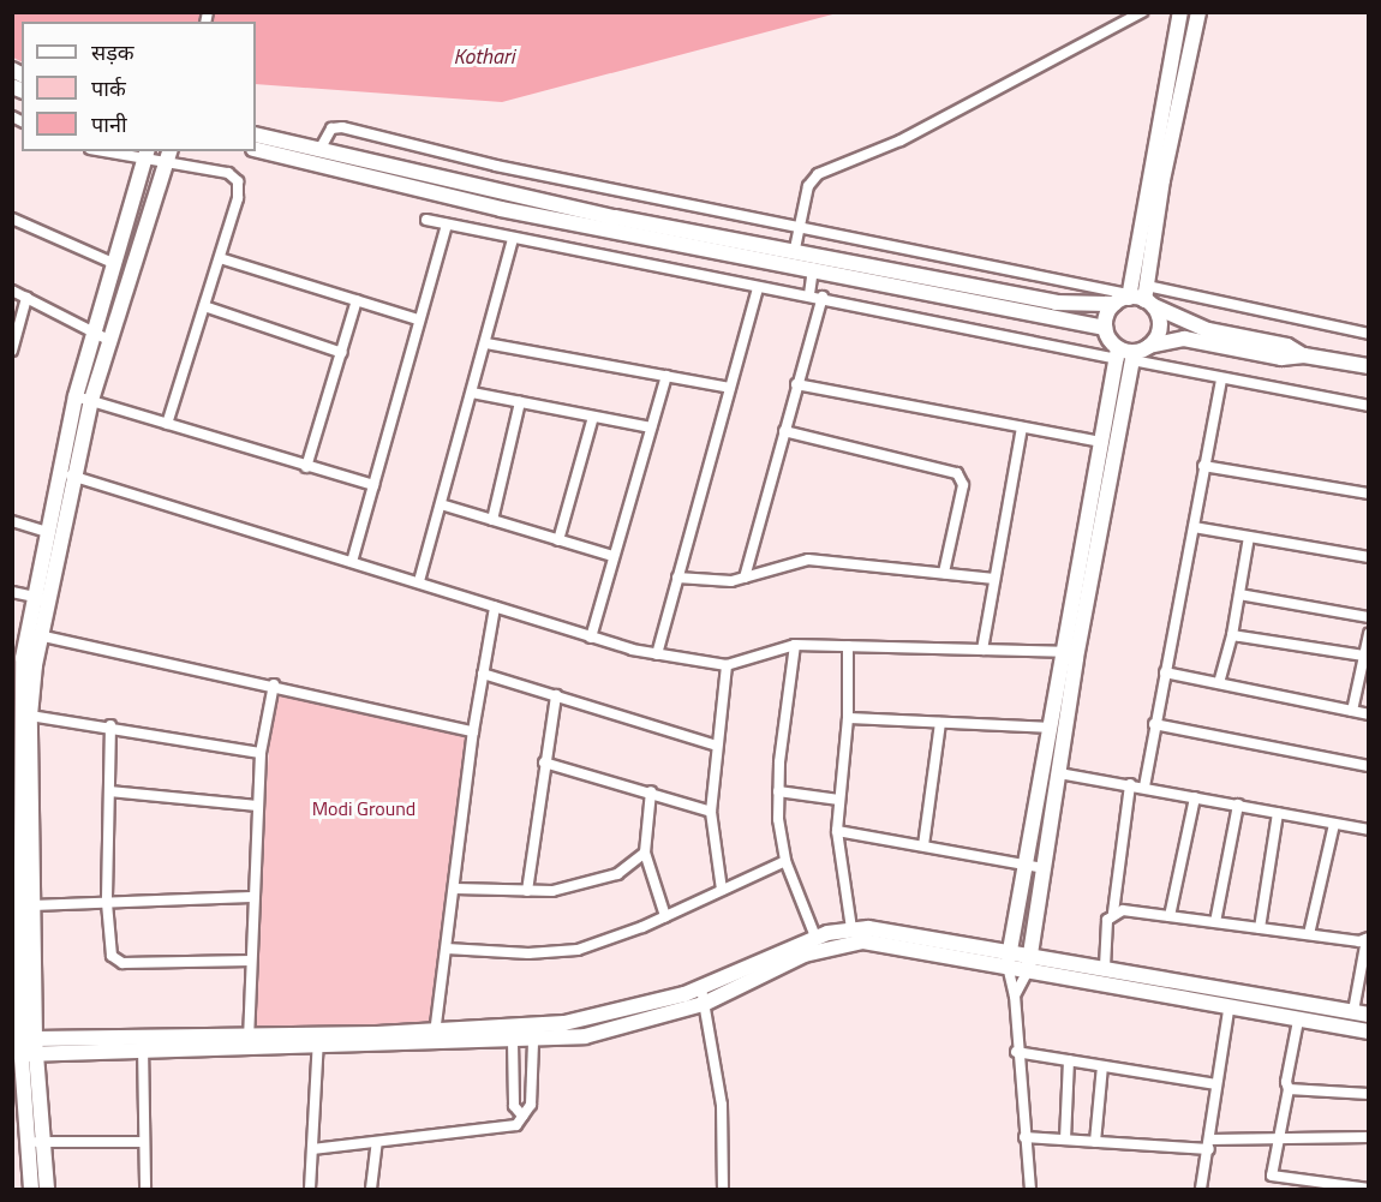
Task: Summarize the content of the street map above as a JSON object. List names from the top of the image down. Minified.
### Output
{"water":["Kothari"],"parks":["Modi Ground"],"legend":["सड़क","पार्क","पानी"]}
